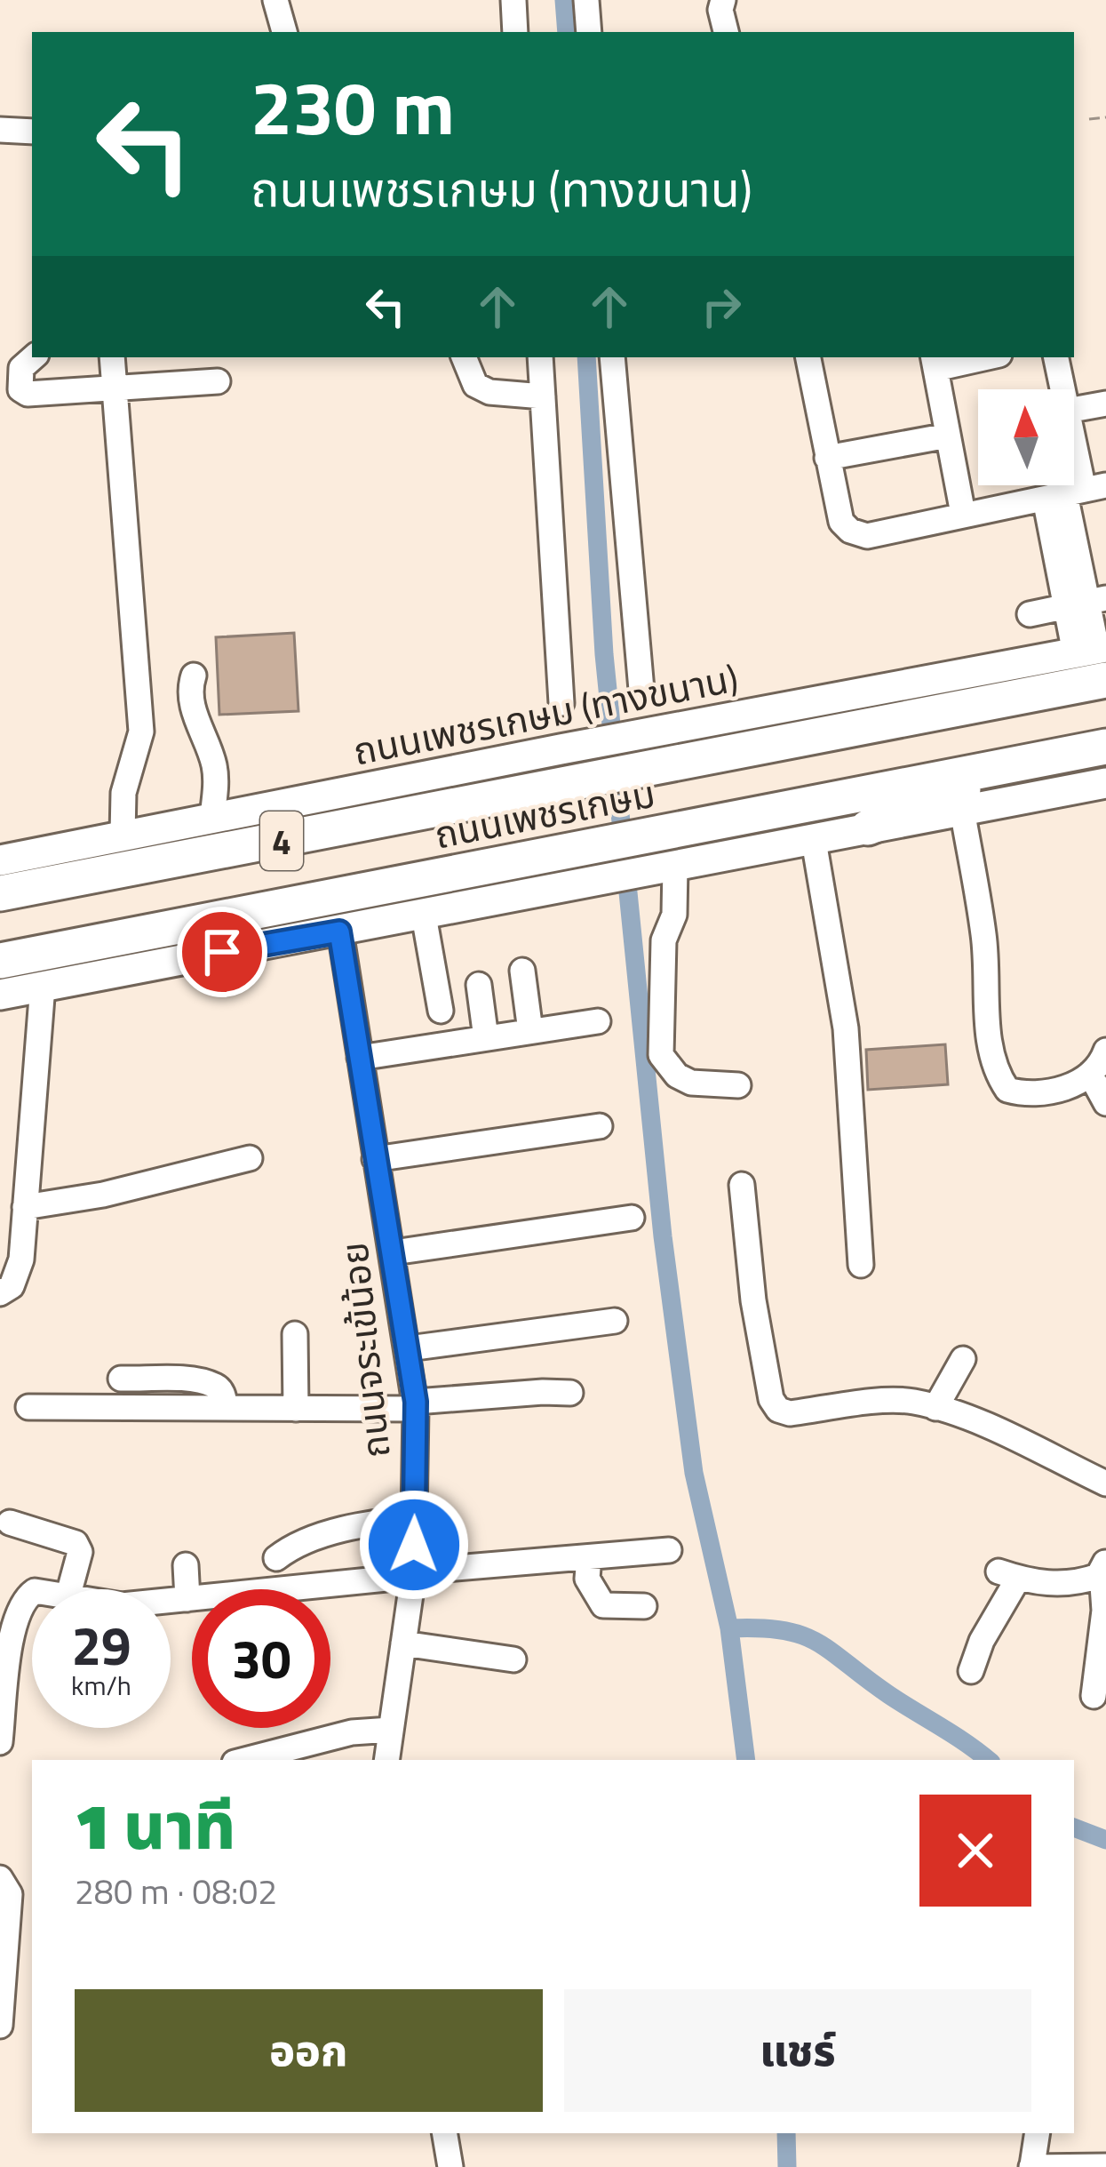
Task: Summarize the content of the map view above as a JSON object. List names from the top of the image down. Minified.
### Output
{"streets":{"highway":["ถนนเพชรเกษม","4"],"main road":["ถนนเพชรเกษม (ทางขนาน)"],"street":["ถนนจระเข้น้อย"]},"crossings":[["ถนนเพชรเกษม (ทางขนาน)","ถนนเพชรเกษม"],["ถนนเพชรเกษม","4"],["4","ถนนจระเข้น้อย"]],"north":"top","page":{"turn":["230 m","ถนนเพชรเกษม (ทางขนาน)"],"speed":"29 km/h","limit":"30","heading":["1 นาที","280 m · 08:02"],"buttons":["ออก","แชร์"]}}
